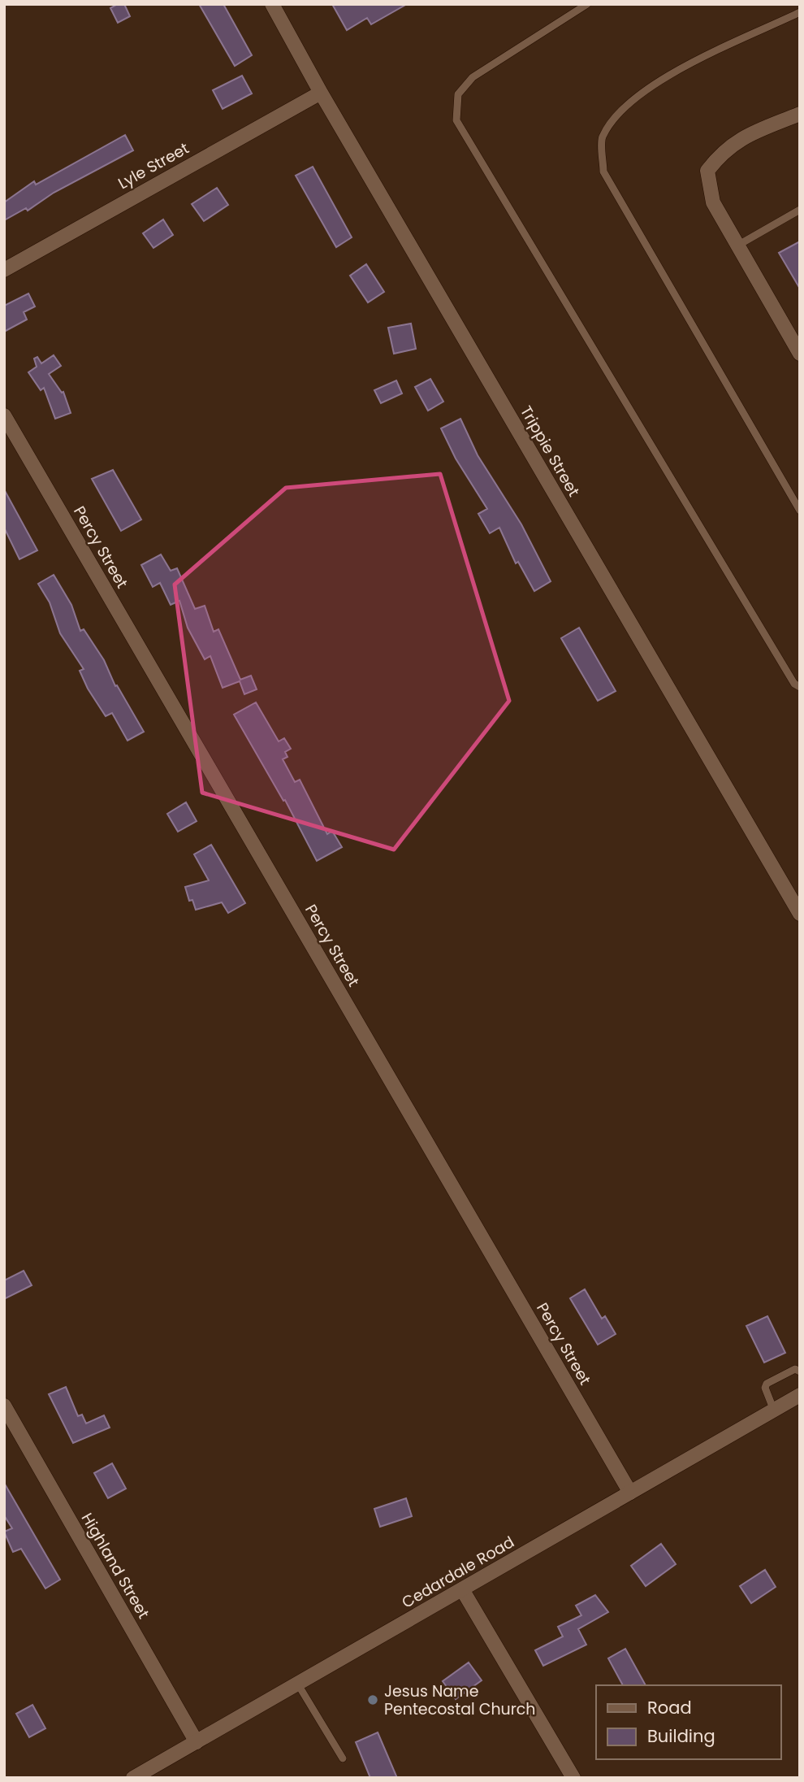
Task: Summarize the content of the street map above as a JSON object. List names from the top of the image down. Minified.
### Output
{"streets":{"street":["Lyle Street","Trippie Street","Percy Street","Highland Street","Cedardale Road"]},"crossings":[["Lyle Street","Trippie Street"],["Percy Street","Cedardale Road"],["Highland Street","Cedardale Road"]],"places":["Jesus Name Pentecostal Church"],"legend":["Road","Building"]}
